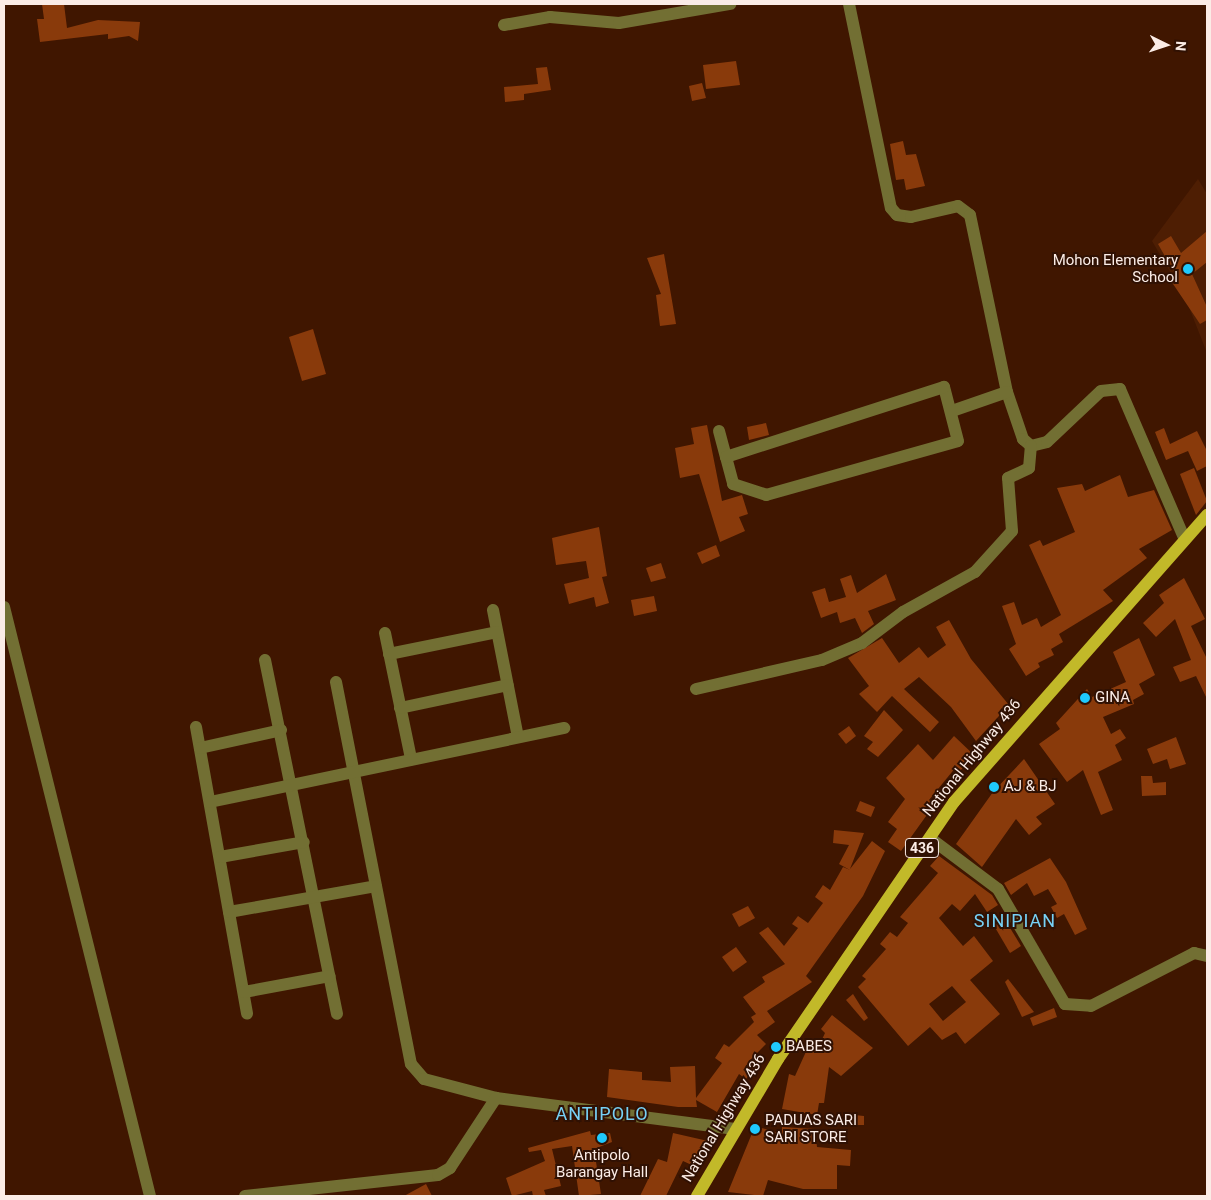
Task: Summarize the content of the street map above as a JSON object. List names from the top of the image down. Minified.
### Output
{"streets":{"main road":["National Highway 436","436"]},"districts":["SINIPIAN","ANTIPOLO"],"places":["Mohon Elementary School","GINA","AJ & BJ","BABES","PADUAS SARI SARI STORE","Antipolo Barangay Hall"],"north":"right"}
